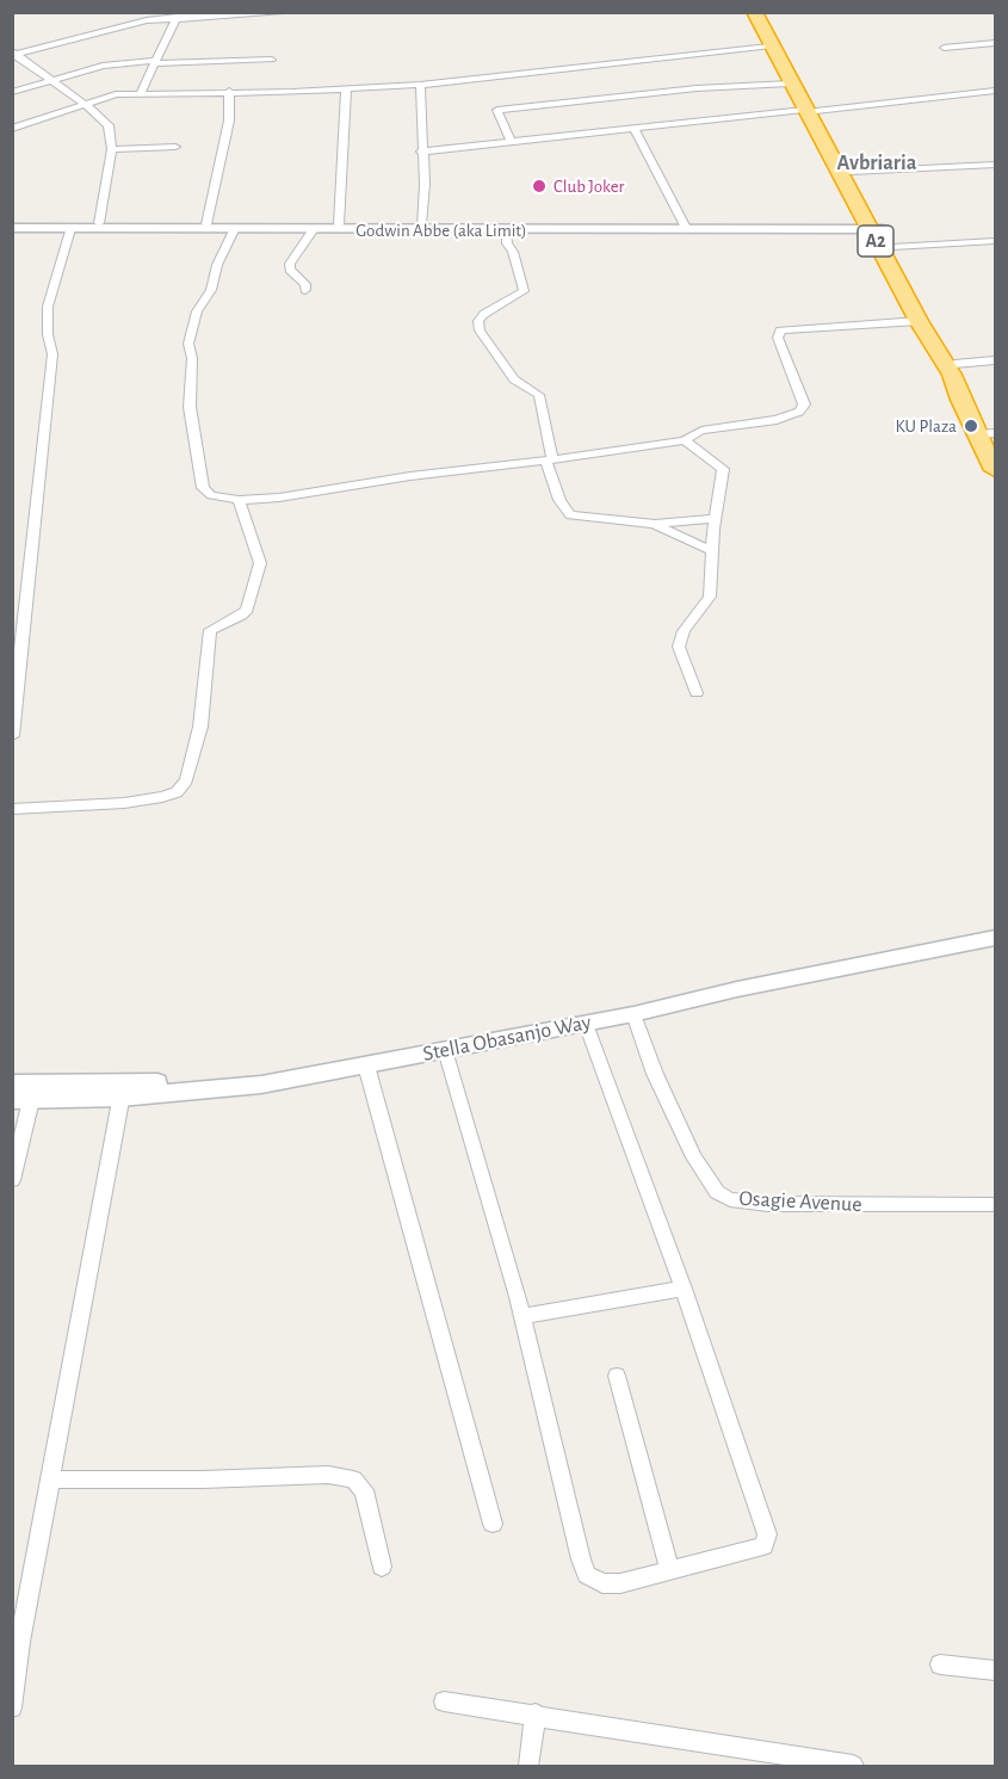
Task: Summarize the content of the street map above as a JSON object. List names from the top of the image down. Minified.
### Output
{"streets":{"highway":["A2"],"street":["Godwin Abbe (aka Limit)","Stella Obasanjo Way","Osagie Avenue"]},"crossings":[["Godwin Abbe (aka Limit)","A2"],["Stella Obasanjo Way","Osagie Avenue"]],"districts":["Avbriaria"],"places":["Club Joker","KU Plaza"]}
